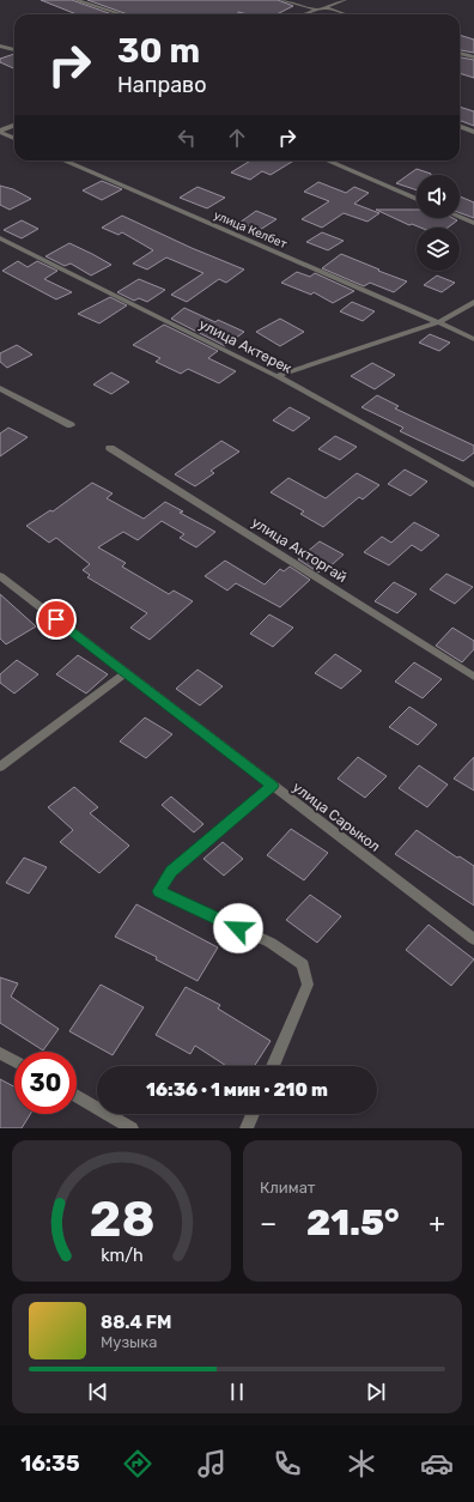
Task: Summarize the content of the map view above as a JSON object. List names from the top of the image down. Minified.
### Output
{"streets":{"street":["улица Келбет","улица Актерек","улица Акторгай","улица Сарыкол"]},"page":{"turn":["30 m","Направо"],"limit":"30","trip":"16:36 · 1 мин · 210 m","tile":"Климат","heat":["−","21.5°","+"],"song":["88.4 FM","Музыка"],"tabs":"16:35","gauge":["28","km/h"]}}
